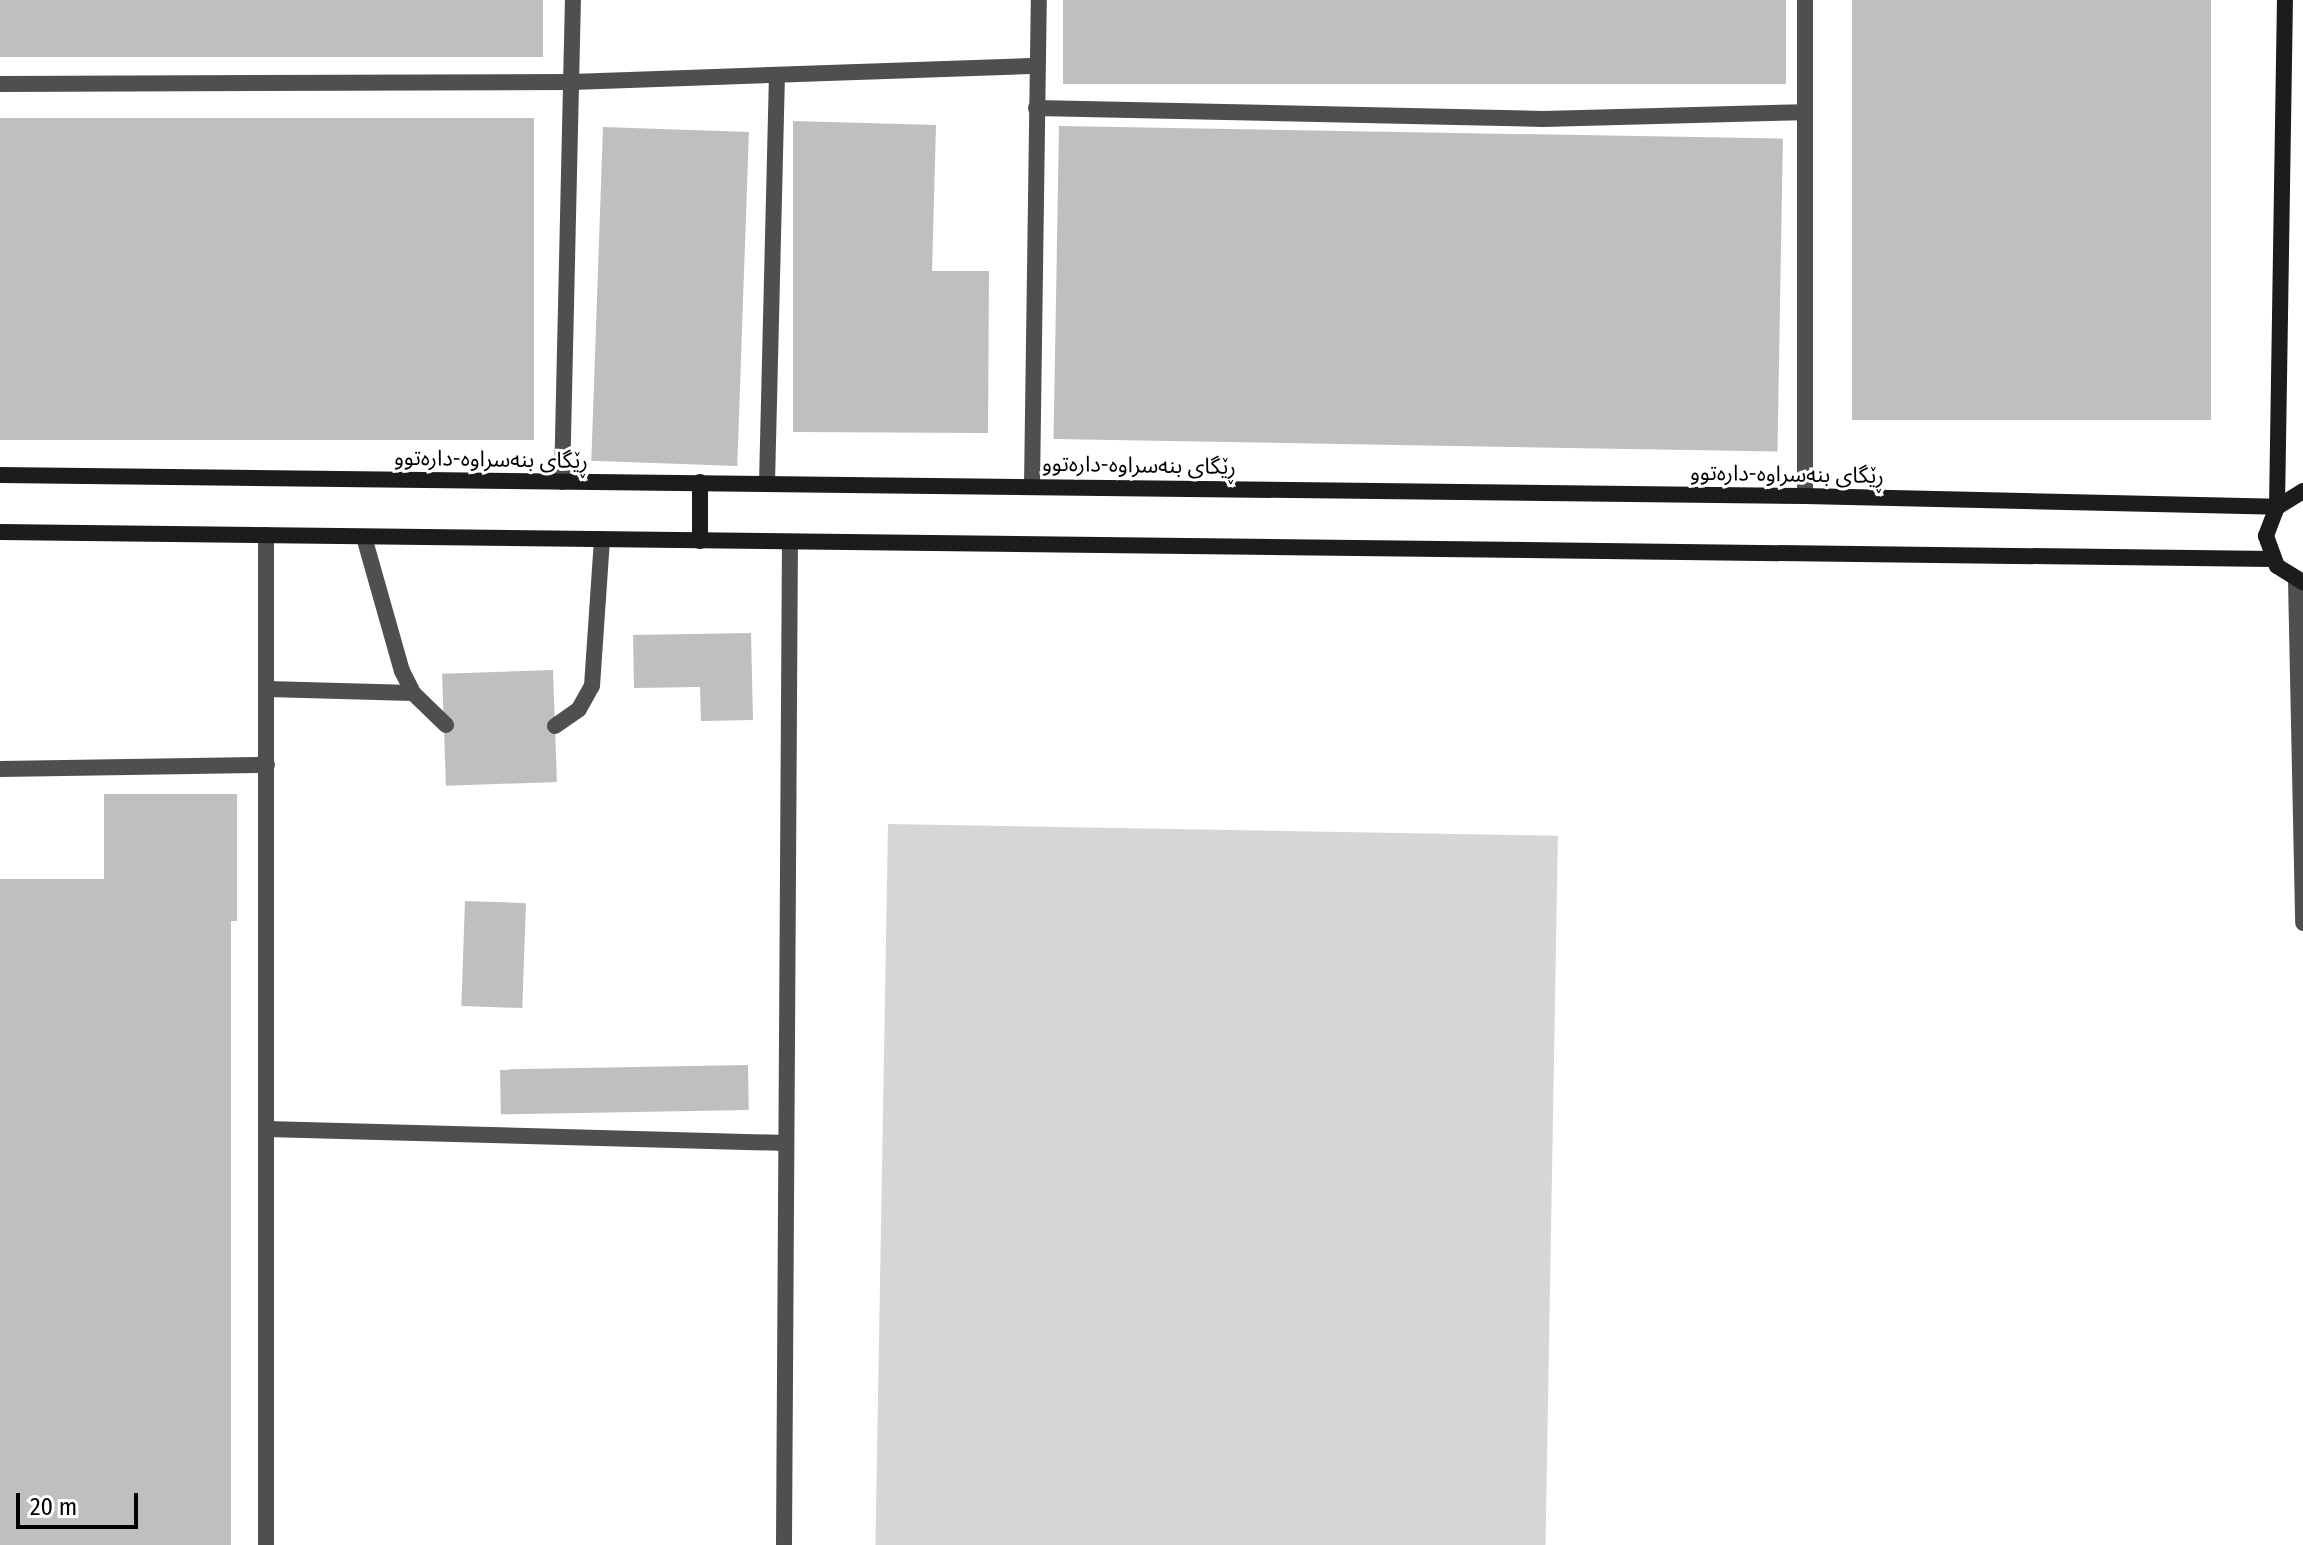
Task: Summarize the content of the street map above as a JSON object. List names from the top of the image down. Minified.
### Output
{"streets":{"street":["ڕێگای بنەسراوە-دارەتوو"]},"scale_bar":"20 m"}
